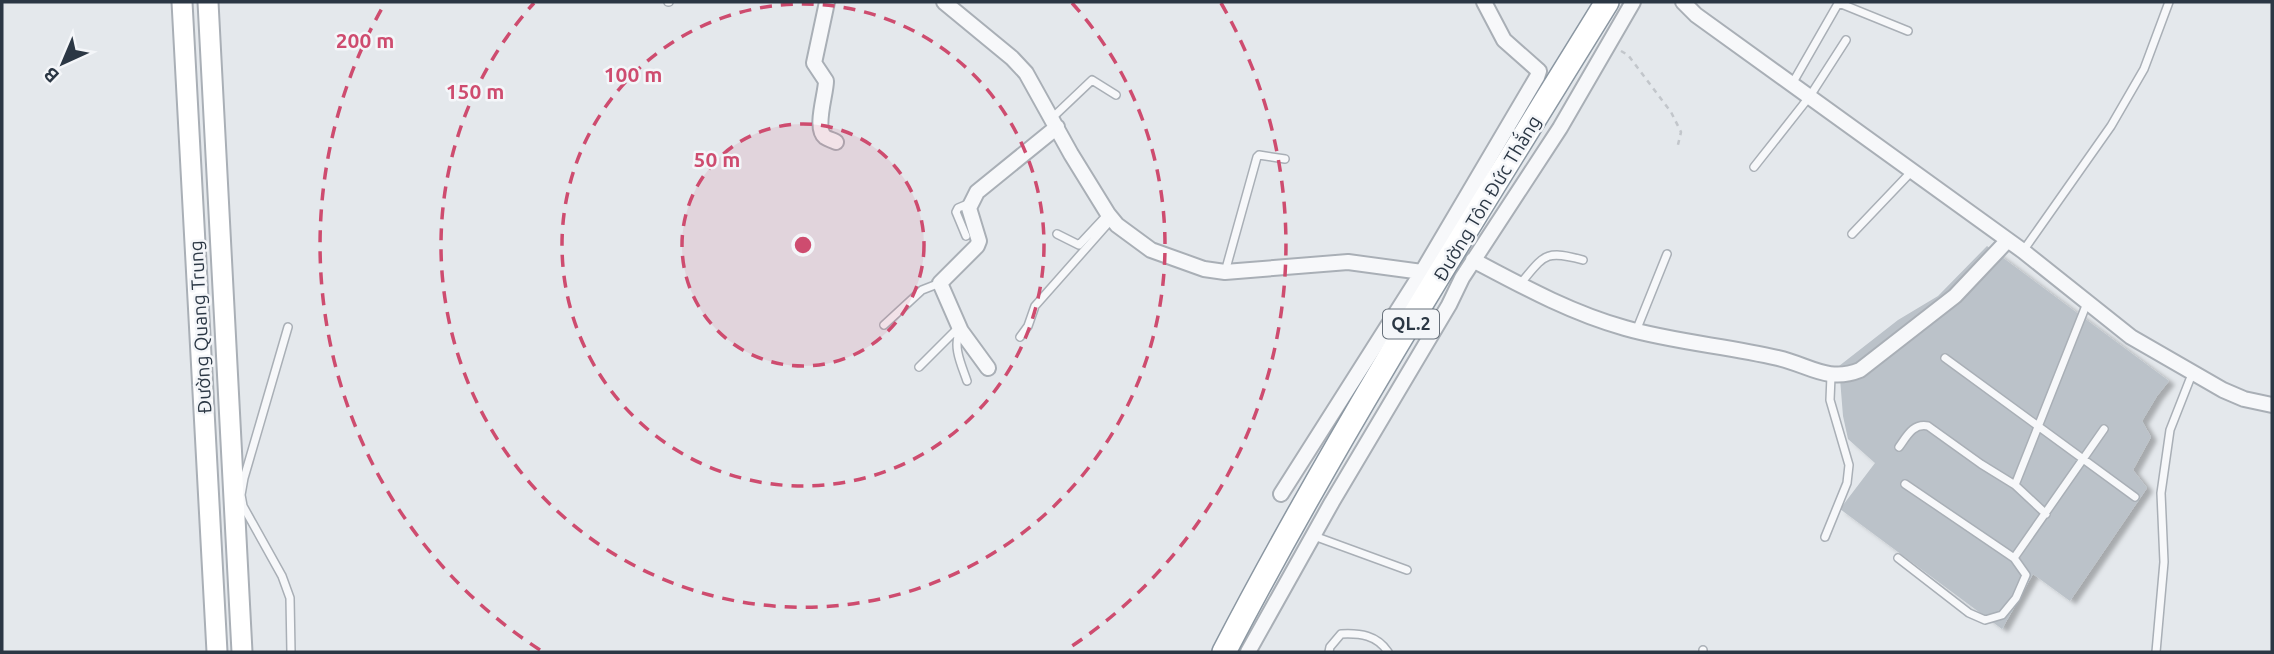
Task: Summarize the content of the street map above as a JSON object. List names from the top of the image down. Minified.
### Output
{"streets":{"highway":["Đường Tôn Đức Thắng","QL.2"],"main road":["Đường Quang Trung"]},"north":"bottom left","rings":["200 m","100 m","150 m","50 m"]}
